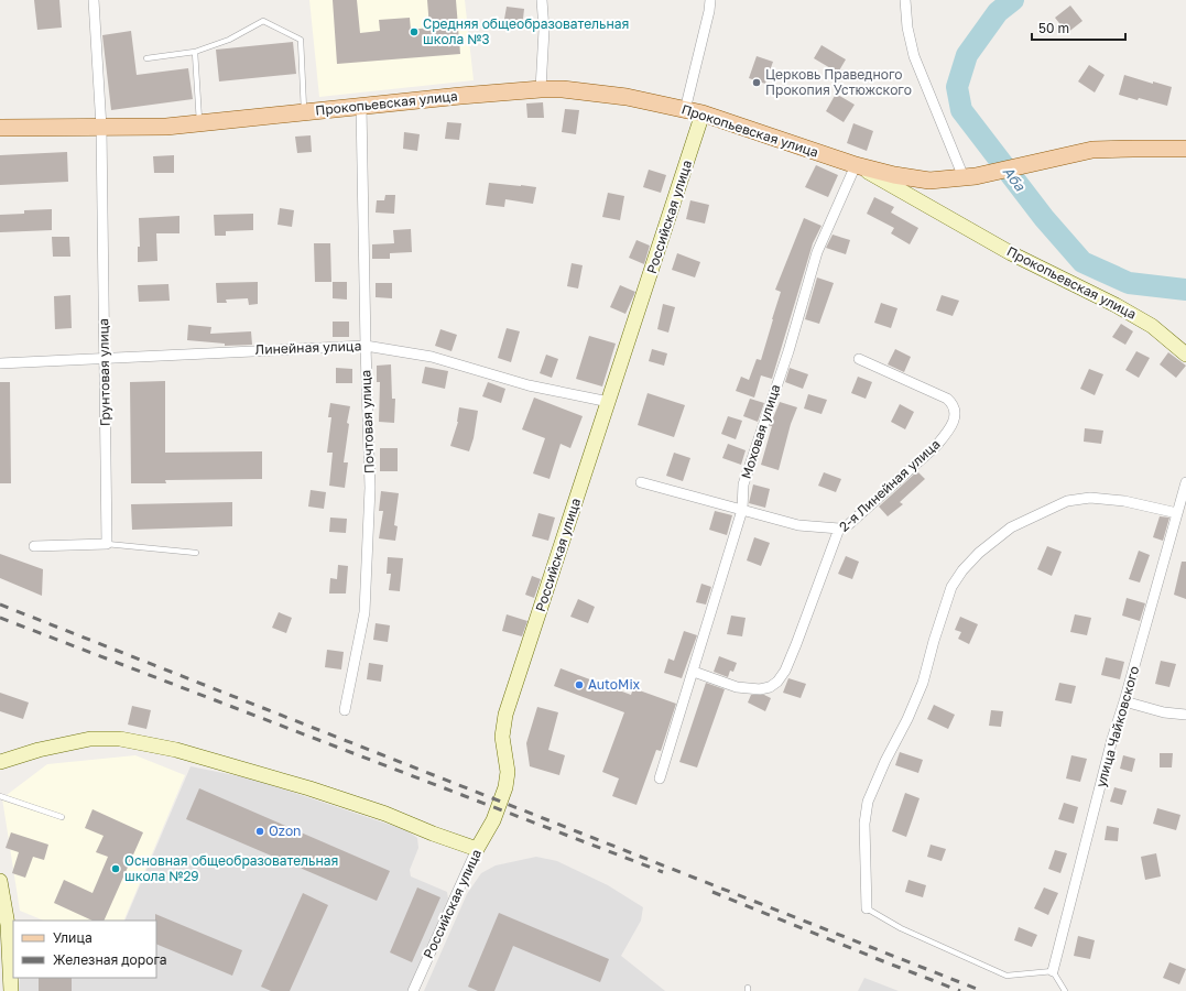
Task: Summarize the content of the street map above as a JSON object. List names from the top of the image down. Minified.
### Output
{"streets":{"main road":["Прокопьевская улица","Российская улица"],"street":["Линейная улица","Грунтовая улица","Почтовая улица","Моховая улица","2-я Линейная улица","улица Чайковского"]},"crossings":[["Прокопьевская улица","Российская улица"],["Прокопьевская улица","Грунтовая улица"],["Прокопьевская улица","Почтовая улица"],["Прокопьевская улица","Моховая улица"],["Российская улица","Линейная улица"],["Линейная улица","Грунтовая улица"],["Линейная улица","Почтовая улица"],["Моховая улица","2-я Линейная улица"]],"water":["Аба"],"places":["Средняя общеобразовательная школа №3","Церковь Праведного Прокопия Устюжского","AutoMix","Ozon","Основная общеобразовательная школа №29"],"legend":["Улица","Железная дорога"],"scale_bar":"50 m"}
